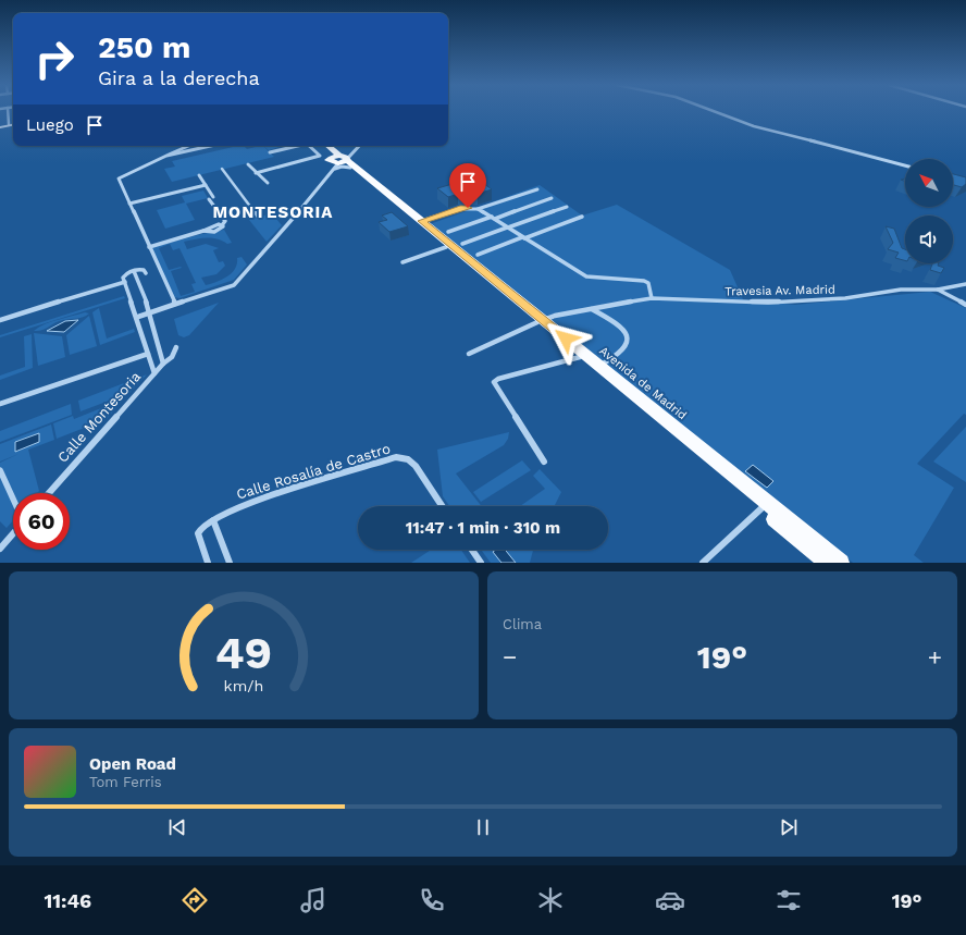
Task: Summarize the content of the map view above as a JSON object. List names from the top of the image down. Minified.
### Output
{"streets":{"main road":["Avenida de Madrid"],"street":["Travesia Av. Madrid","Calle Montesoria","Calle Rosalía de Castro"]},"crossings":[["Travesia Av. Madrid","Avenida de Madrid"]],"districts":["MONTESORIA"],"north":"top left","page":{"turn":["250 m","Gira a la derecha"],"then":"Luego","limit":"60","trip":"11:47 · 1 min · 310 m","tile":"Clima","heat":["−","19°","+"],"song":["Open Road","Tom Ferris"],"tabs":["11:46","19°"],"gauge":["49","km/h"]}}
